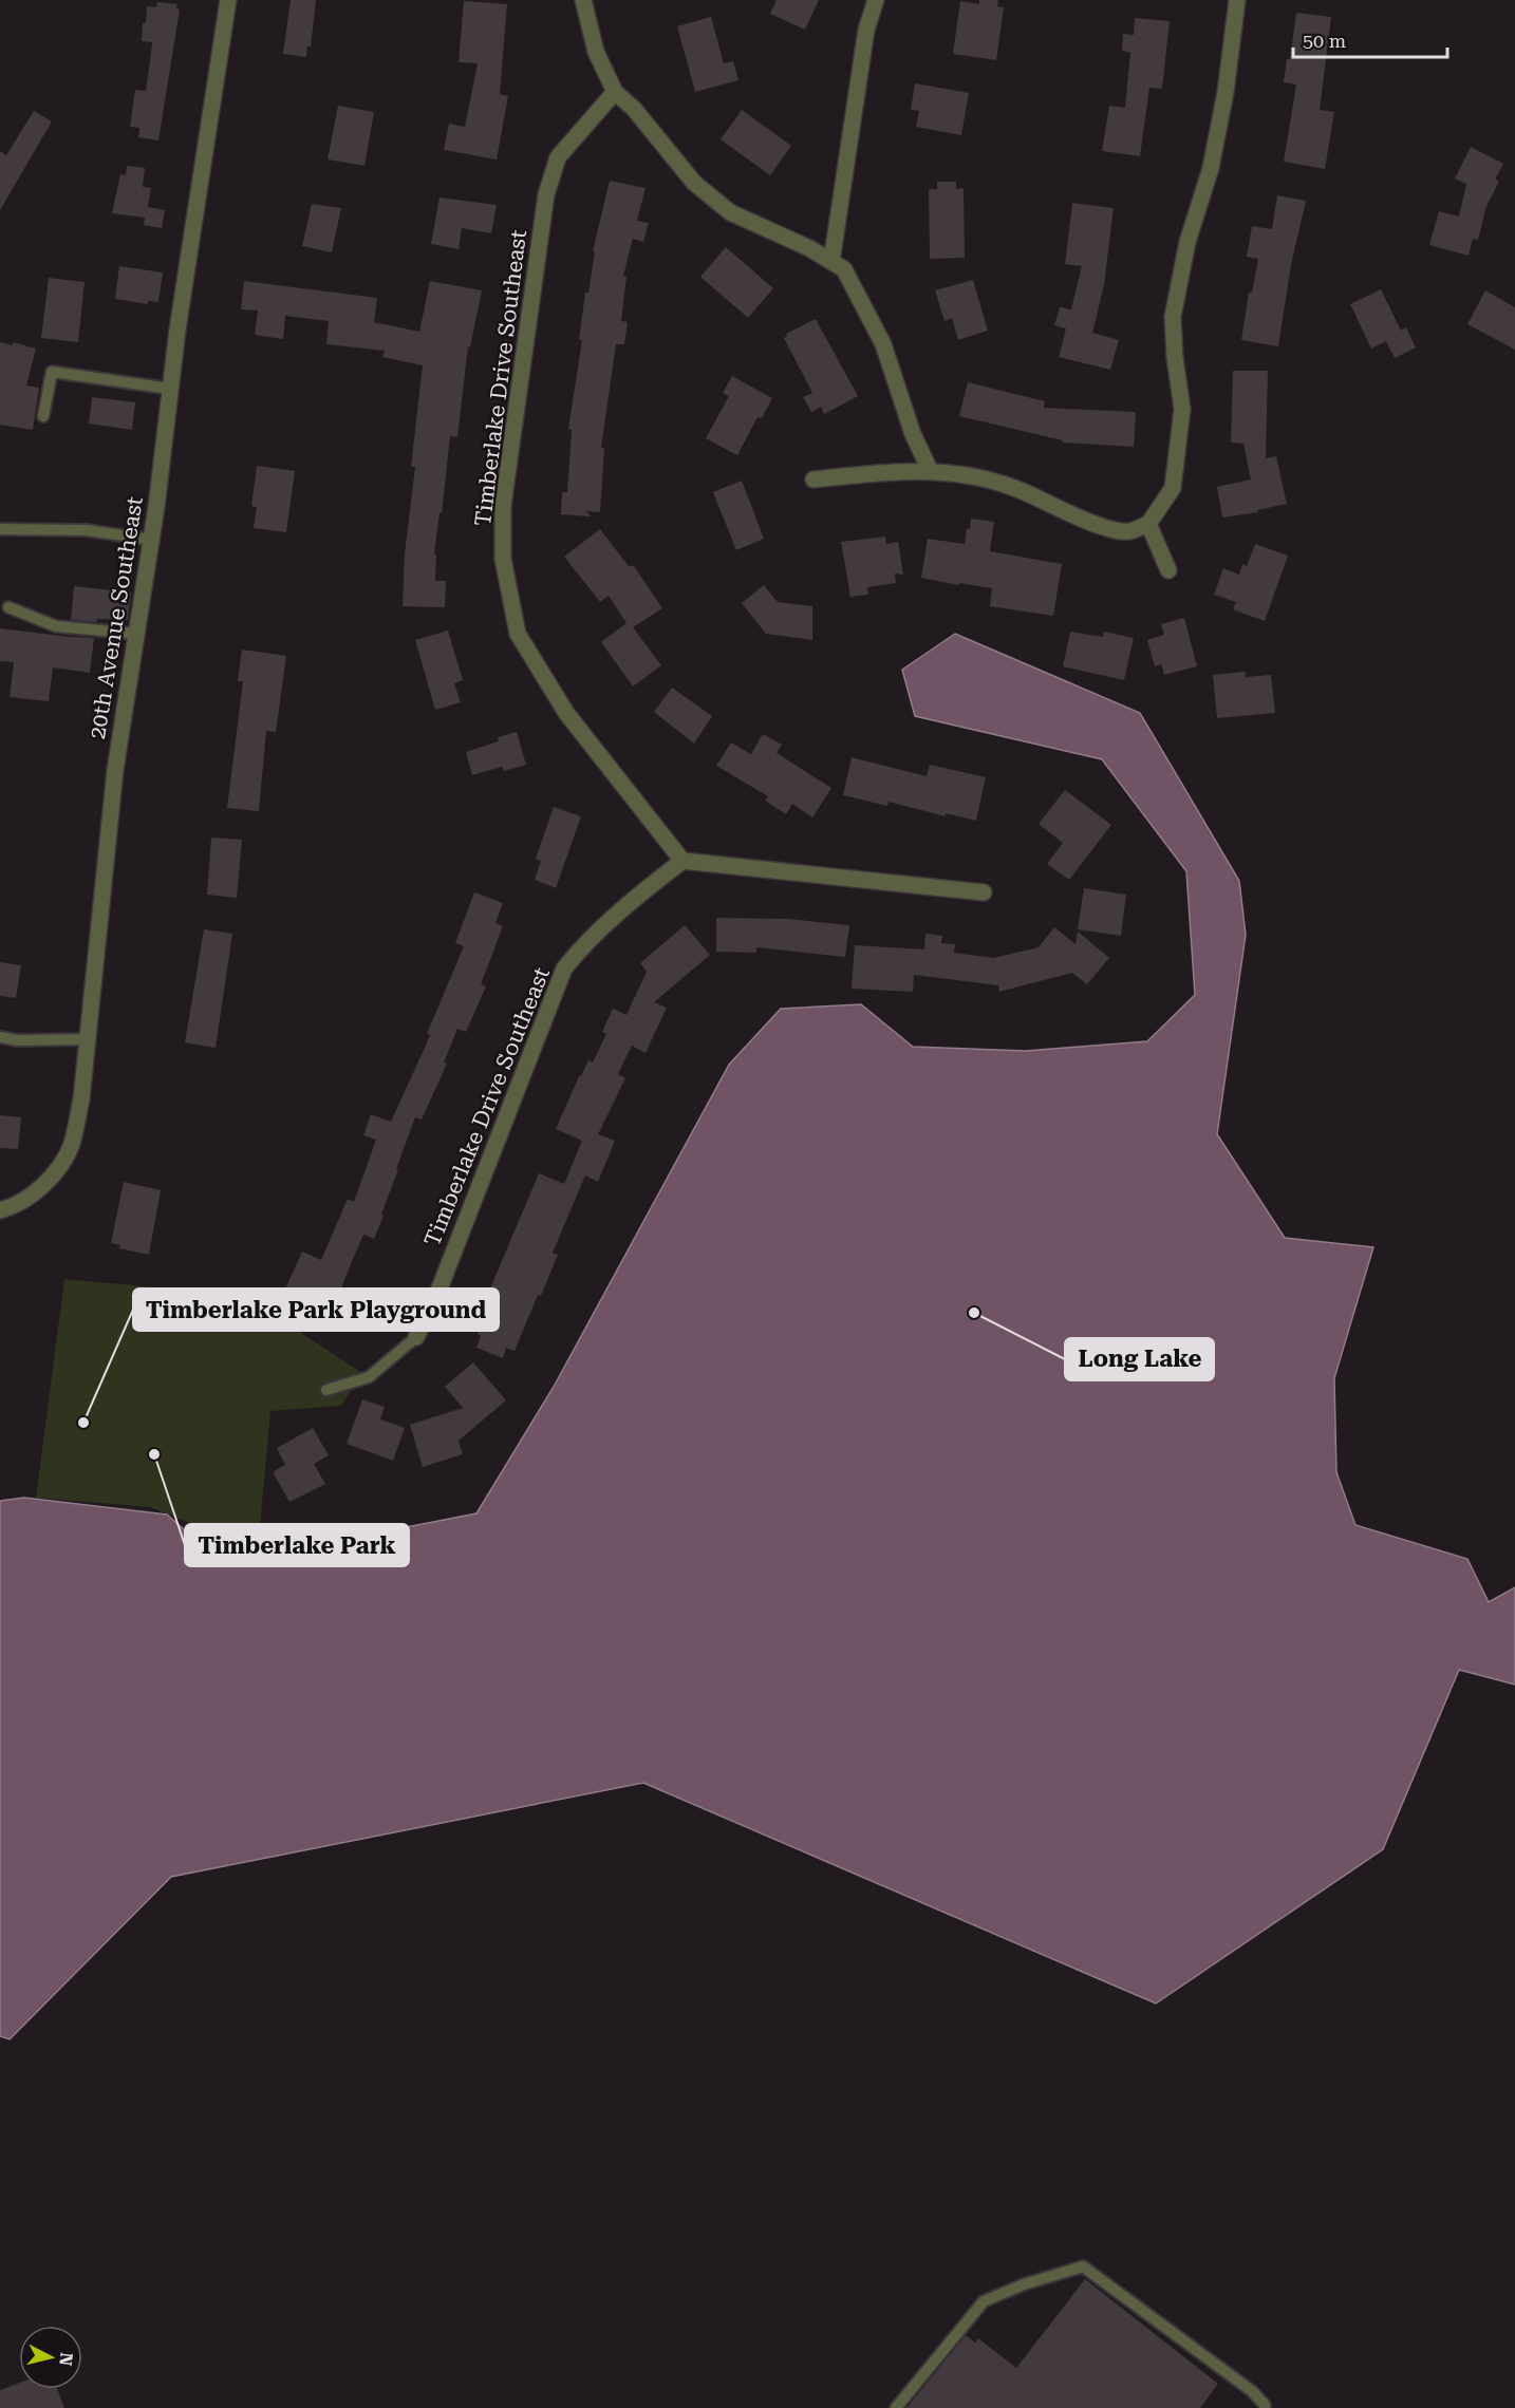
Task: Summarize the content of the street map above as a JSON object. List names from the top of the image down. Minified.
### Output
{"streets":{"street":["Timberlake Drive Southeast","20th Avenue Southeast"]},"places":["Long Lake","Timberlake Park Playground","Timberlake Park"],"scale_bar":"50 m","north":"right"}
